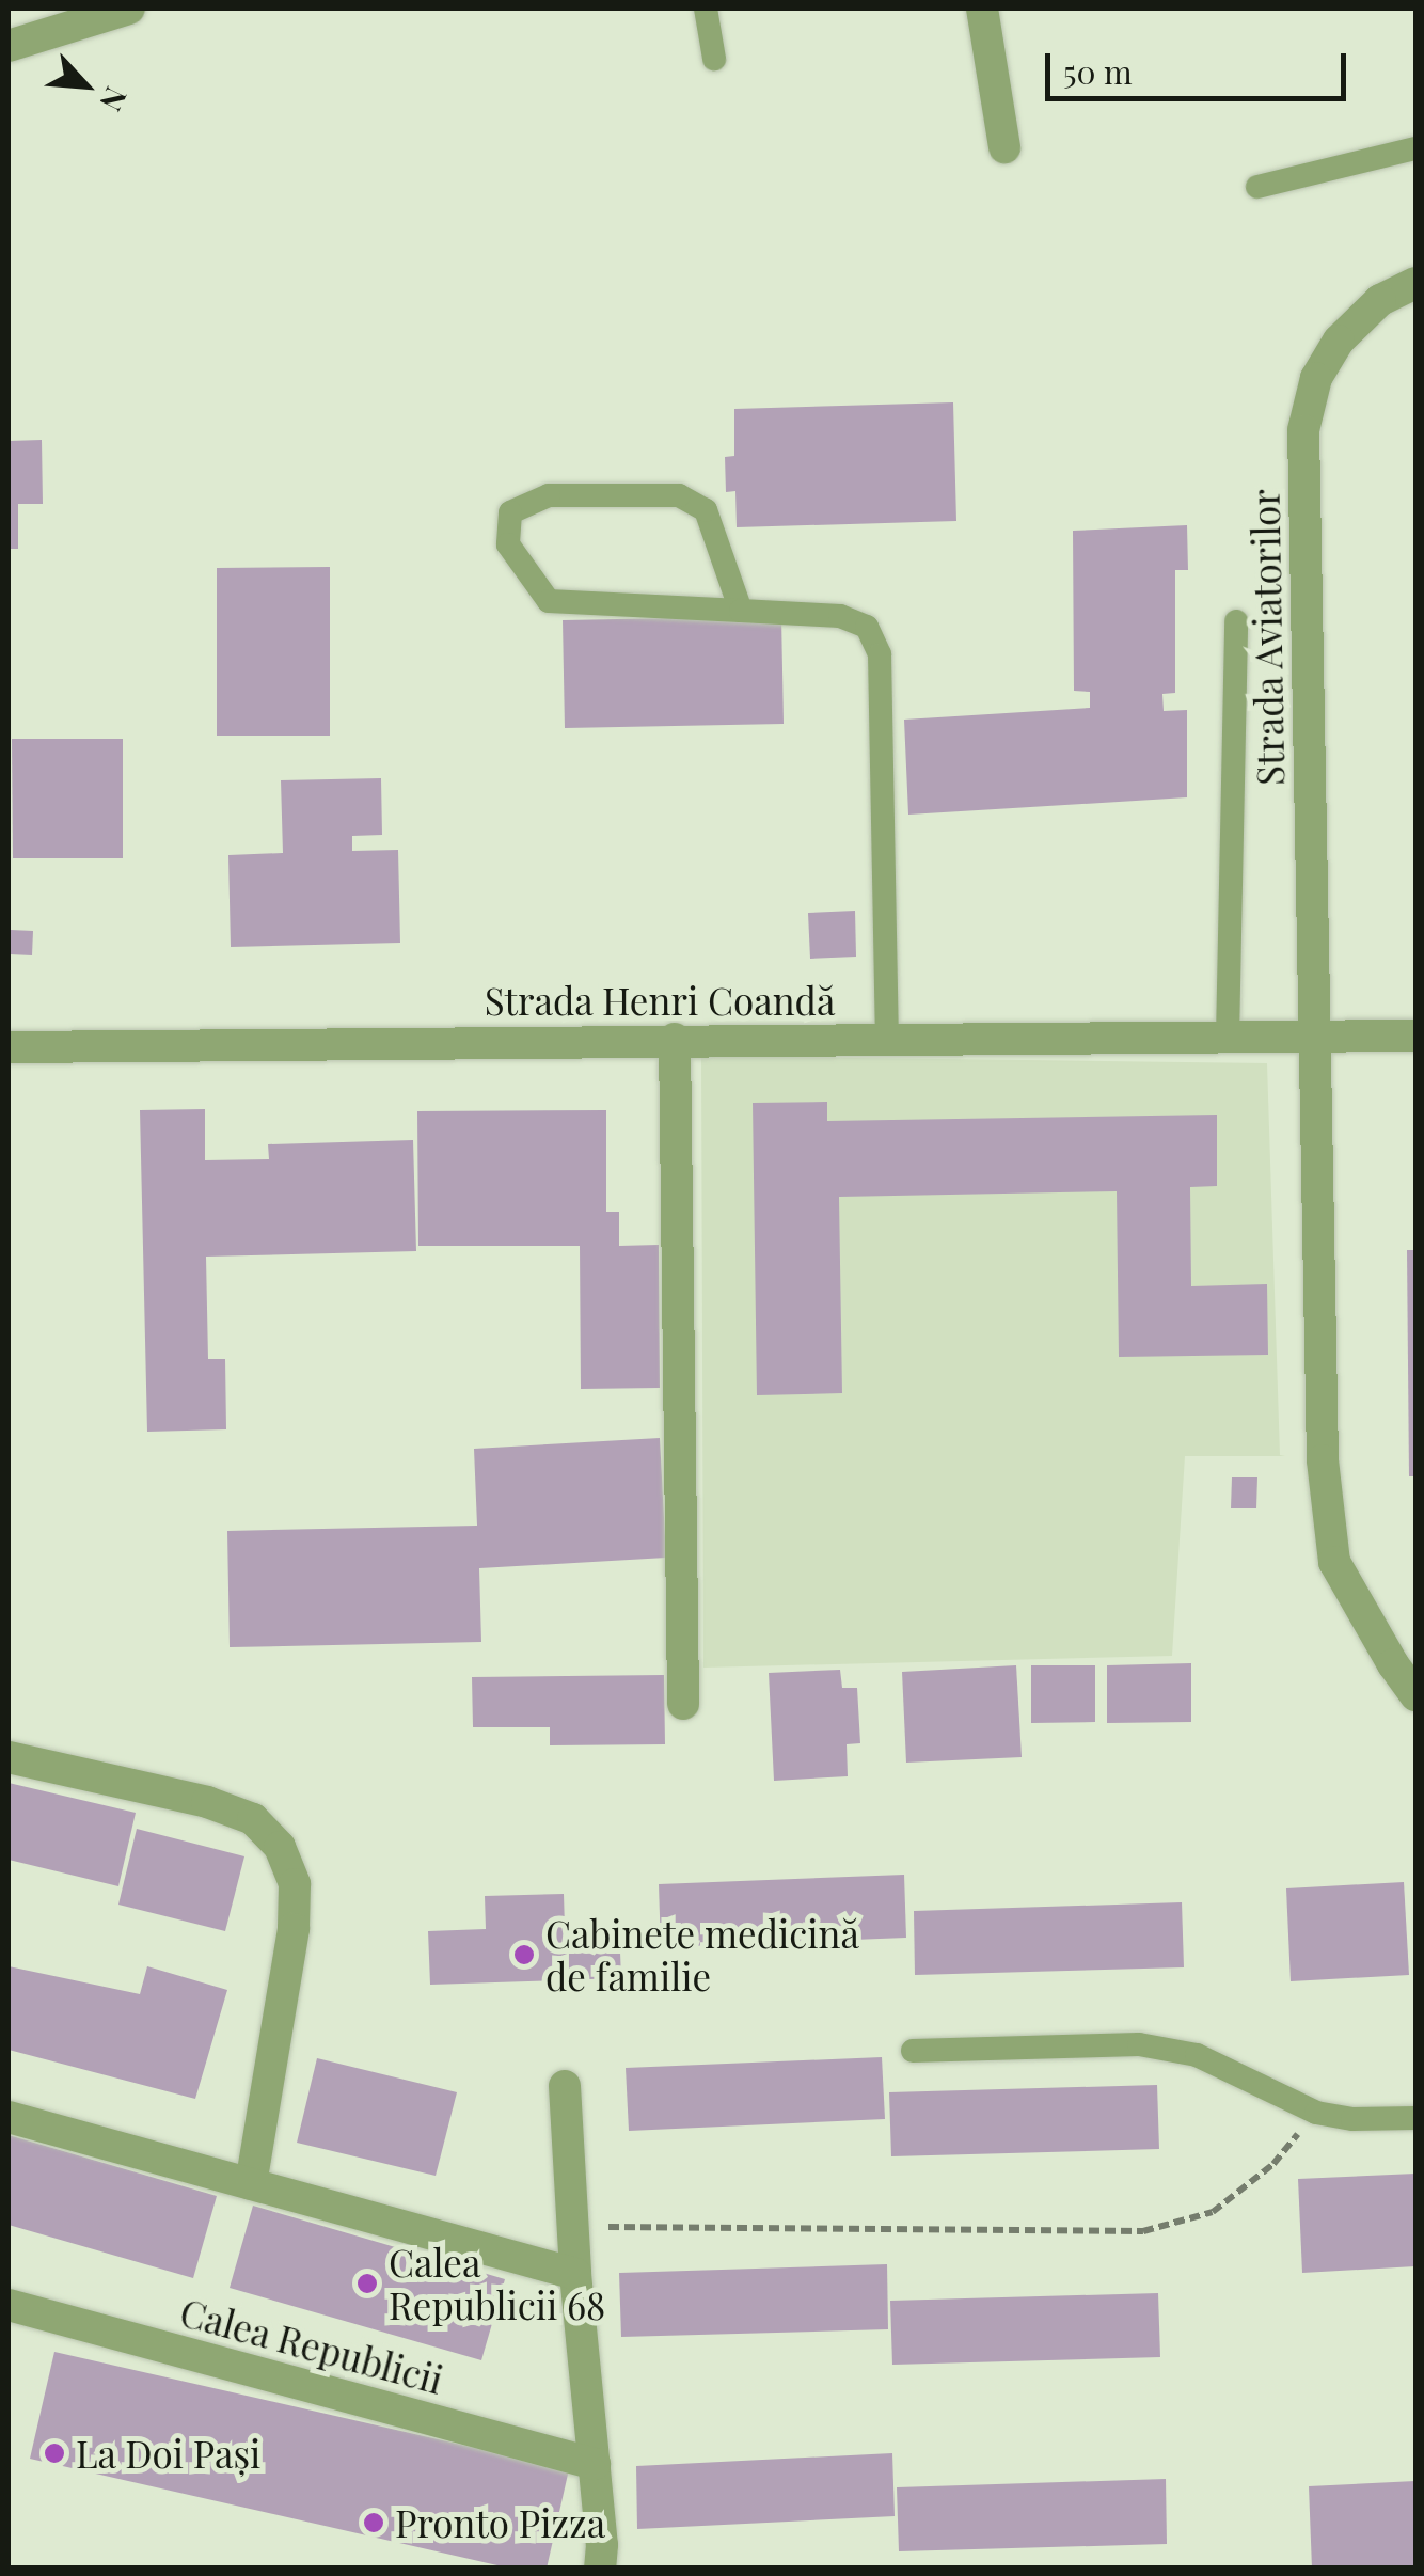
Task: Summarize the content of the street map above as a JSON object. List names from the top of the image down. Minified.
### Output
{"streets":{"street":["Strada Aviatorilor","Strada Henri Coandă","Calea Republicii"]},"crossings":[["Strada Aviatorilor","Strada Henri Coandă"]],"places":["Cabinete medicină de familie","Calea Republicii 68","La Doi Pași","Pronto Pizza"],"scale_bar":"50 m","north":"bottom right"}
